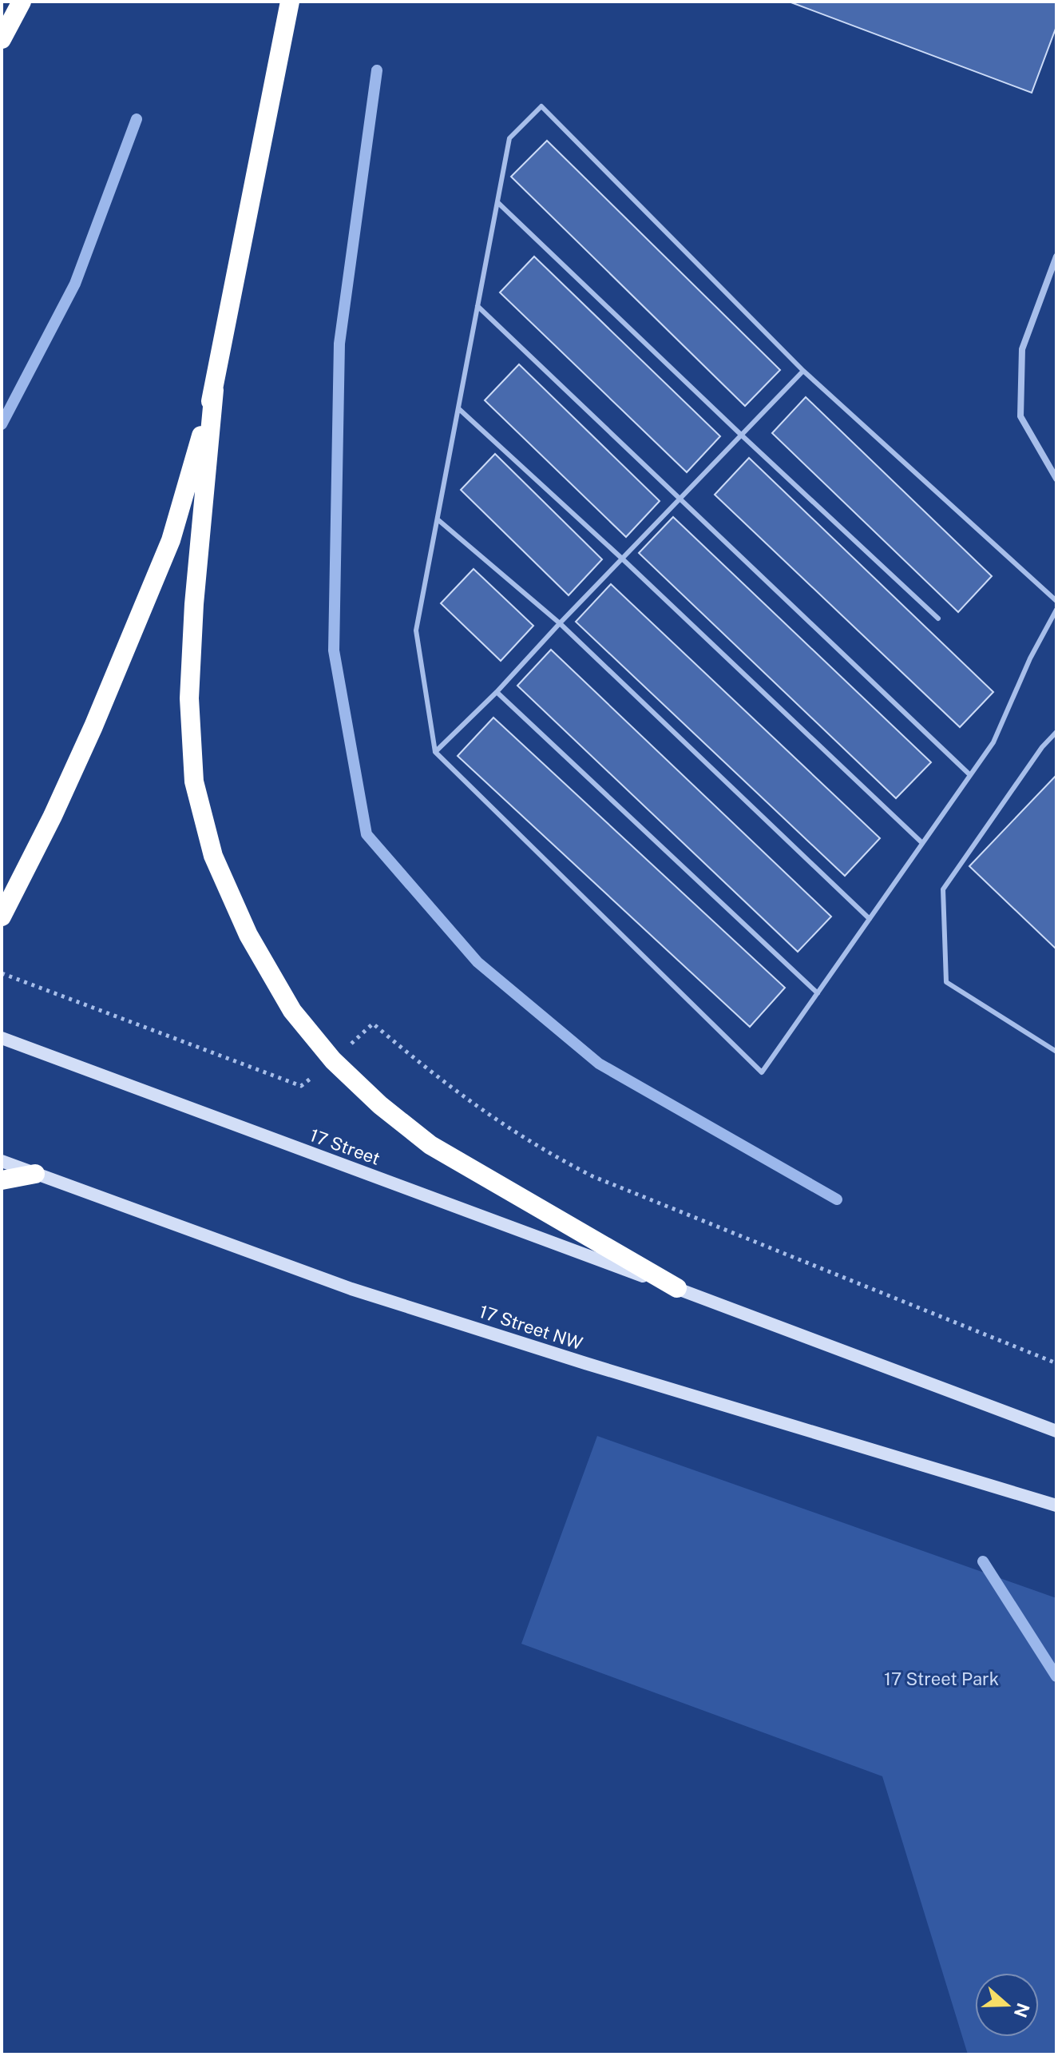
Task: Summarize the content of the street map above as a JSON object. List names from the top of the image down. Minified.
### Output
{"streets":{"main road":["17 Street","17 Street NW"]},"parks":["17 Street Park"],"north":"right"}
